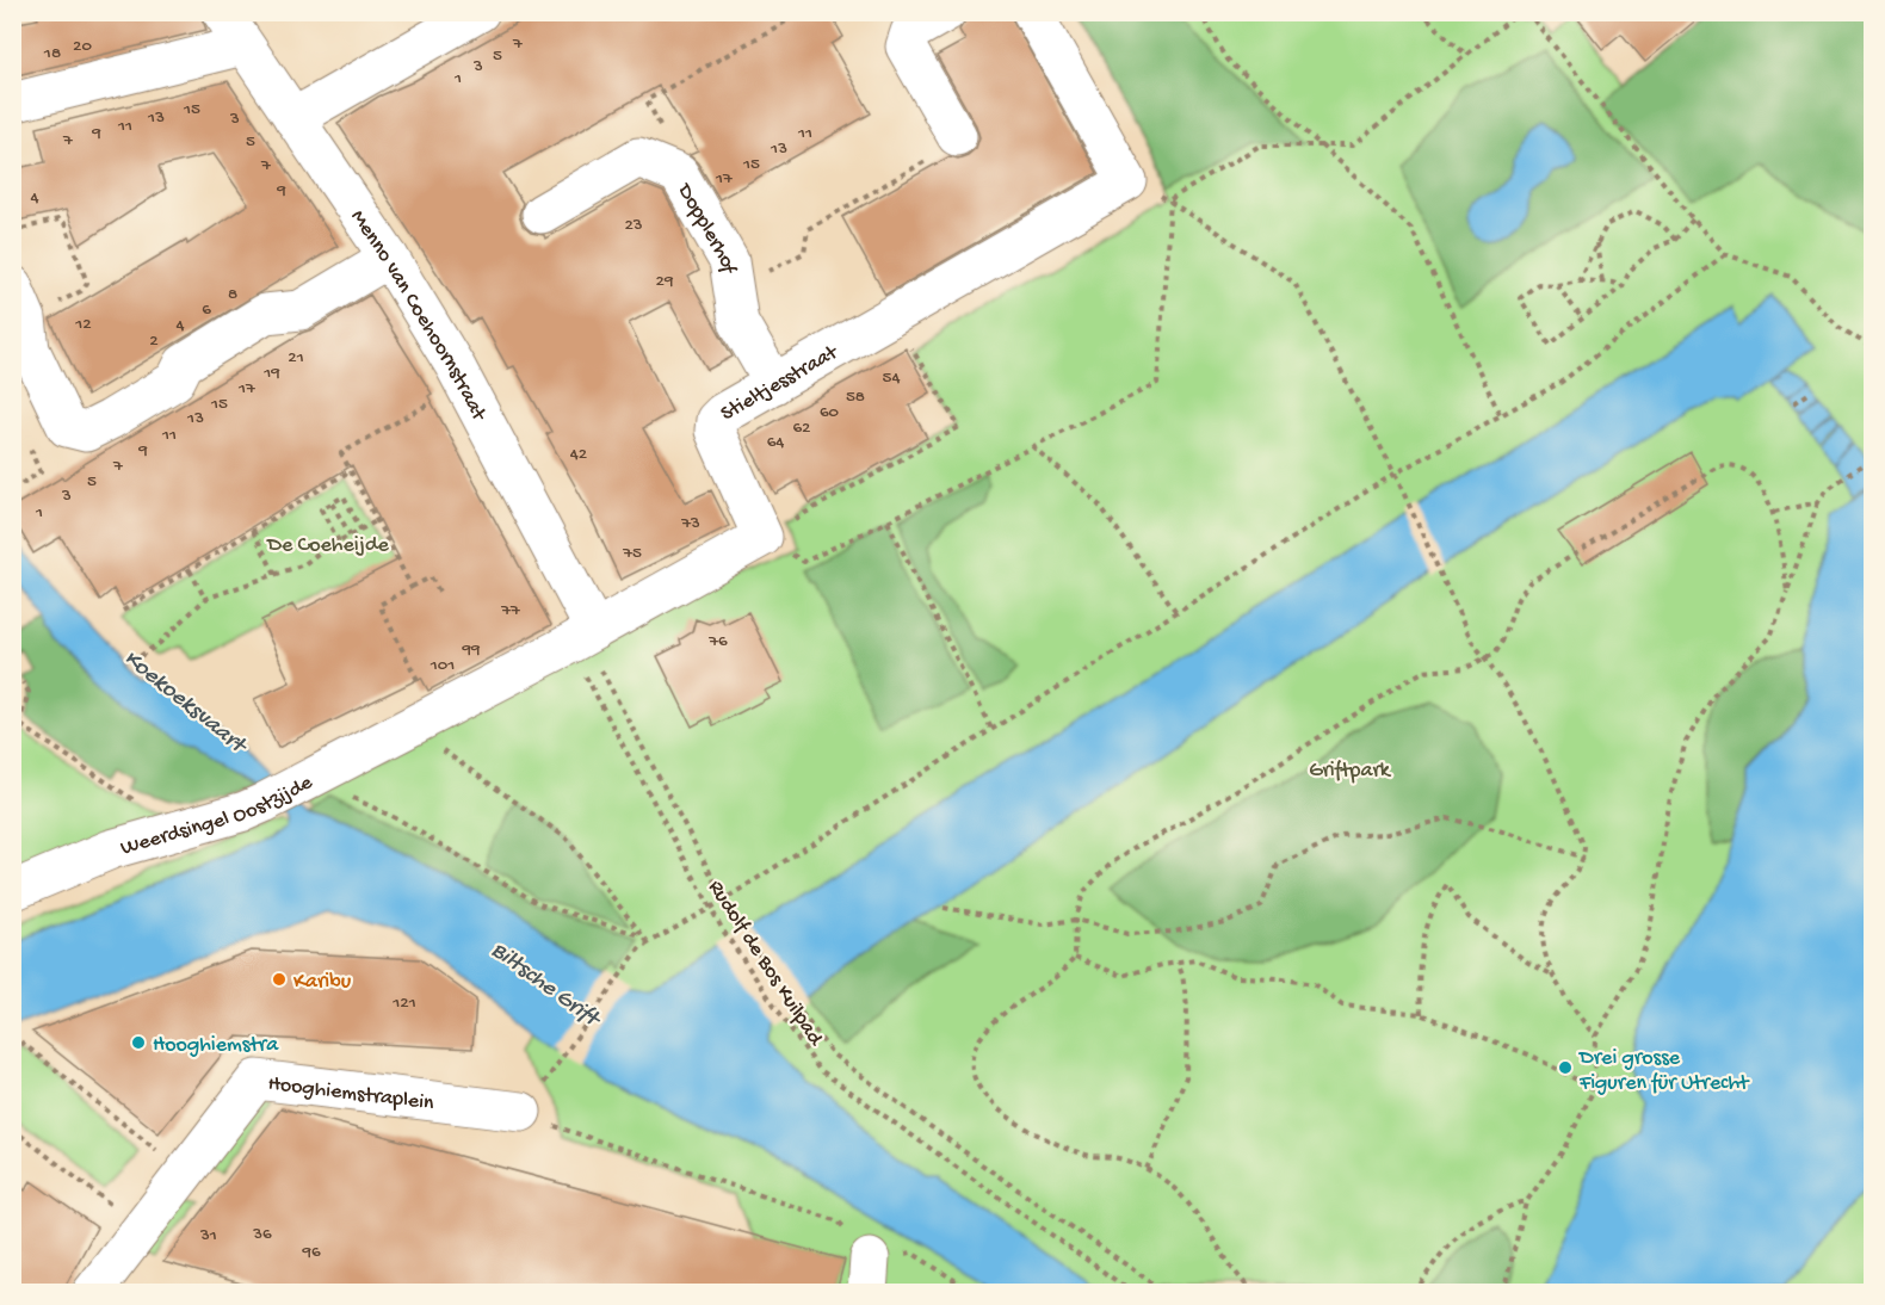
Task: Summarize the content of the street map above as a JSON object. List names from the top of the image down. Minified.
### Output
{"streets":{"street":["Dopplerhof","Menno van Coehoornstraat","Stieltjesstraat","Weerdsingel Oostzijde","Hooghiemstraplein"],"path":["Rudolf de Bos Kuilpad"]},"crossings":[["Dopplerhof","Stieltjesstraat"],["Menno van Coehoornstraat","Rudolf de Bos Kuilpad"]],"water":["Koekoeksvaart","Biltsche Grift"],"parks":["De Coeheijde","Griftpark"],"places":["Karibu","Hooghiemstra","Drei grosse Figuren für Utrecht"],"house_numbers":["7","20","18","5","3","1","15","13","3","11","9","11","7","5","13","15","7","17","9","4","23","29","8","6","12","4","2","21","19","54","17","58","15","60","13","62","11","64","9","42","7","5","3","1","73","75","77","76","99","101","121","36","31","96"]}
